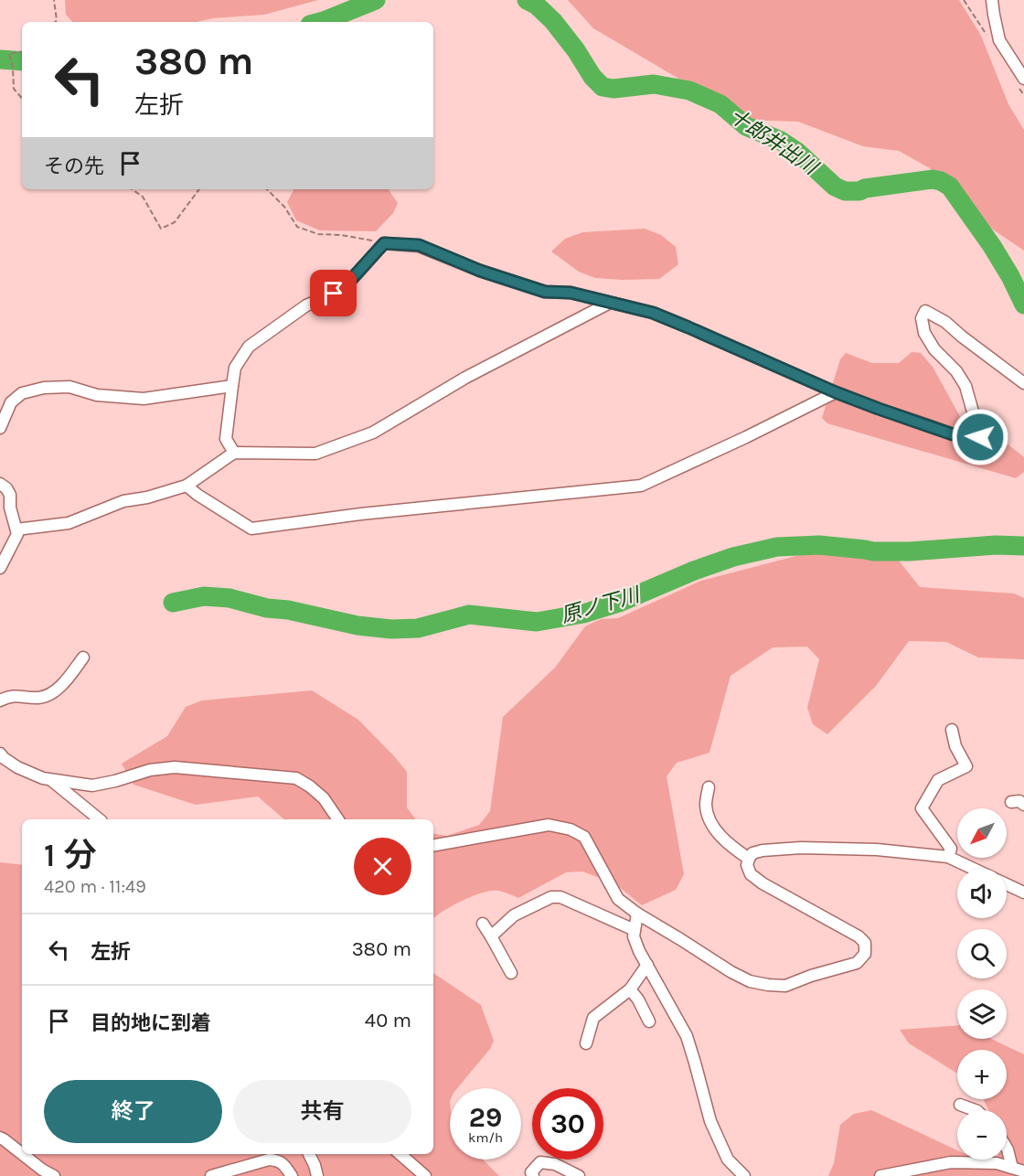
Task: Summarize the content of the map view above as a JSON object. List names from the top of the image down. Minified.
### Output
{"water":["十郎井出川","原ノ下川"],"north":"bottom left","page":{"turn":["380 m","左折"],"then":"その先","map_buttons":["+","−"],"heading":["1 分","420 m · 11:49"],"list":[{"name":"左折","value":"380 m"},{"name":"目的地に到着","value":"40 m"}],"buttons":["終了","共有"],"speed":"29 km/h","limit":"30"}}
